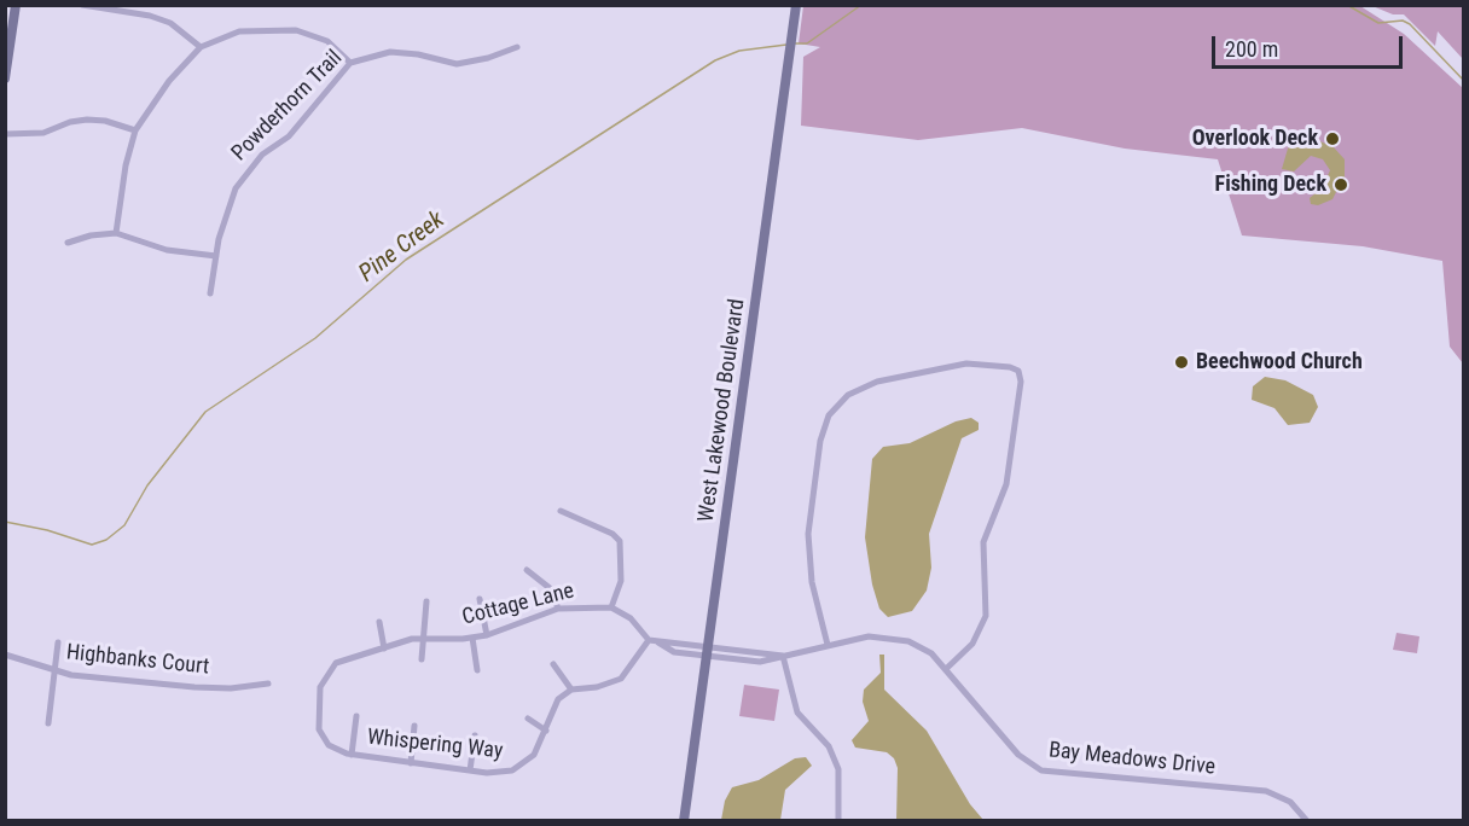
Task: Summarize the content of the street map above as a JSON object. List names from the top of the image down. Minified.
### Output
{"streets":{"street":["Powderhorn Trail","West Lakewood Boulevard","Cottage Lane","Highbanks Court","Whispering Way","Bay Meadows Drive"]},"crossings":[["West Lakewood Boulevard","Bay Meadows Drive"],["Cottage Lane","Whispering Way"]],"water":["Pine Creek"],"places":["Overlook Deck","Fishing Deck","Beechwood Church"],"scale_bar":"200 m"}
